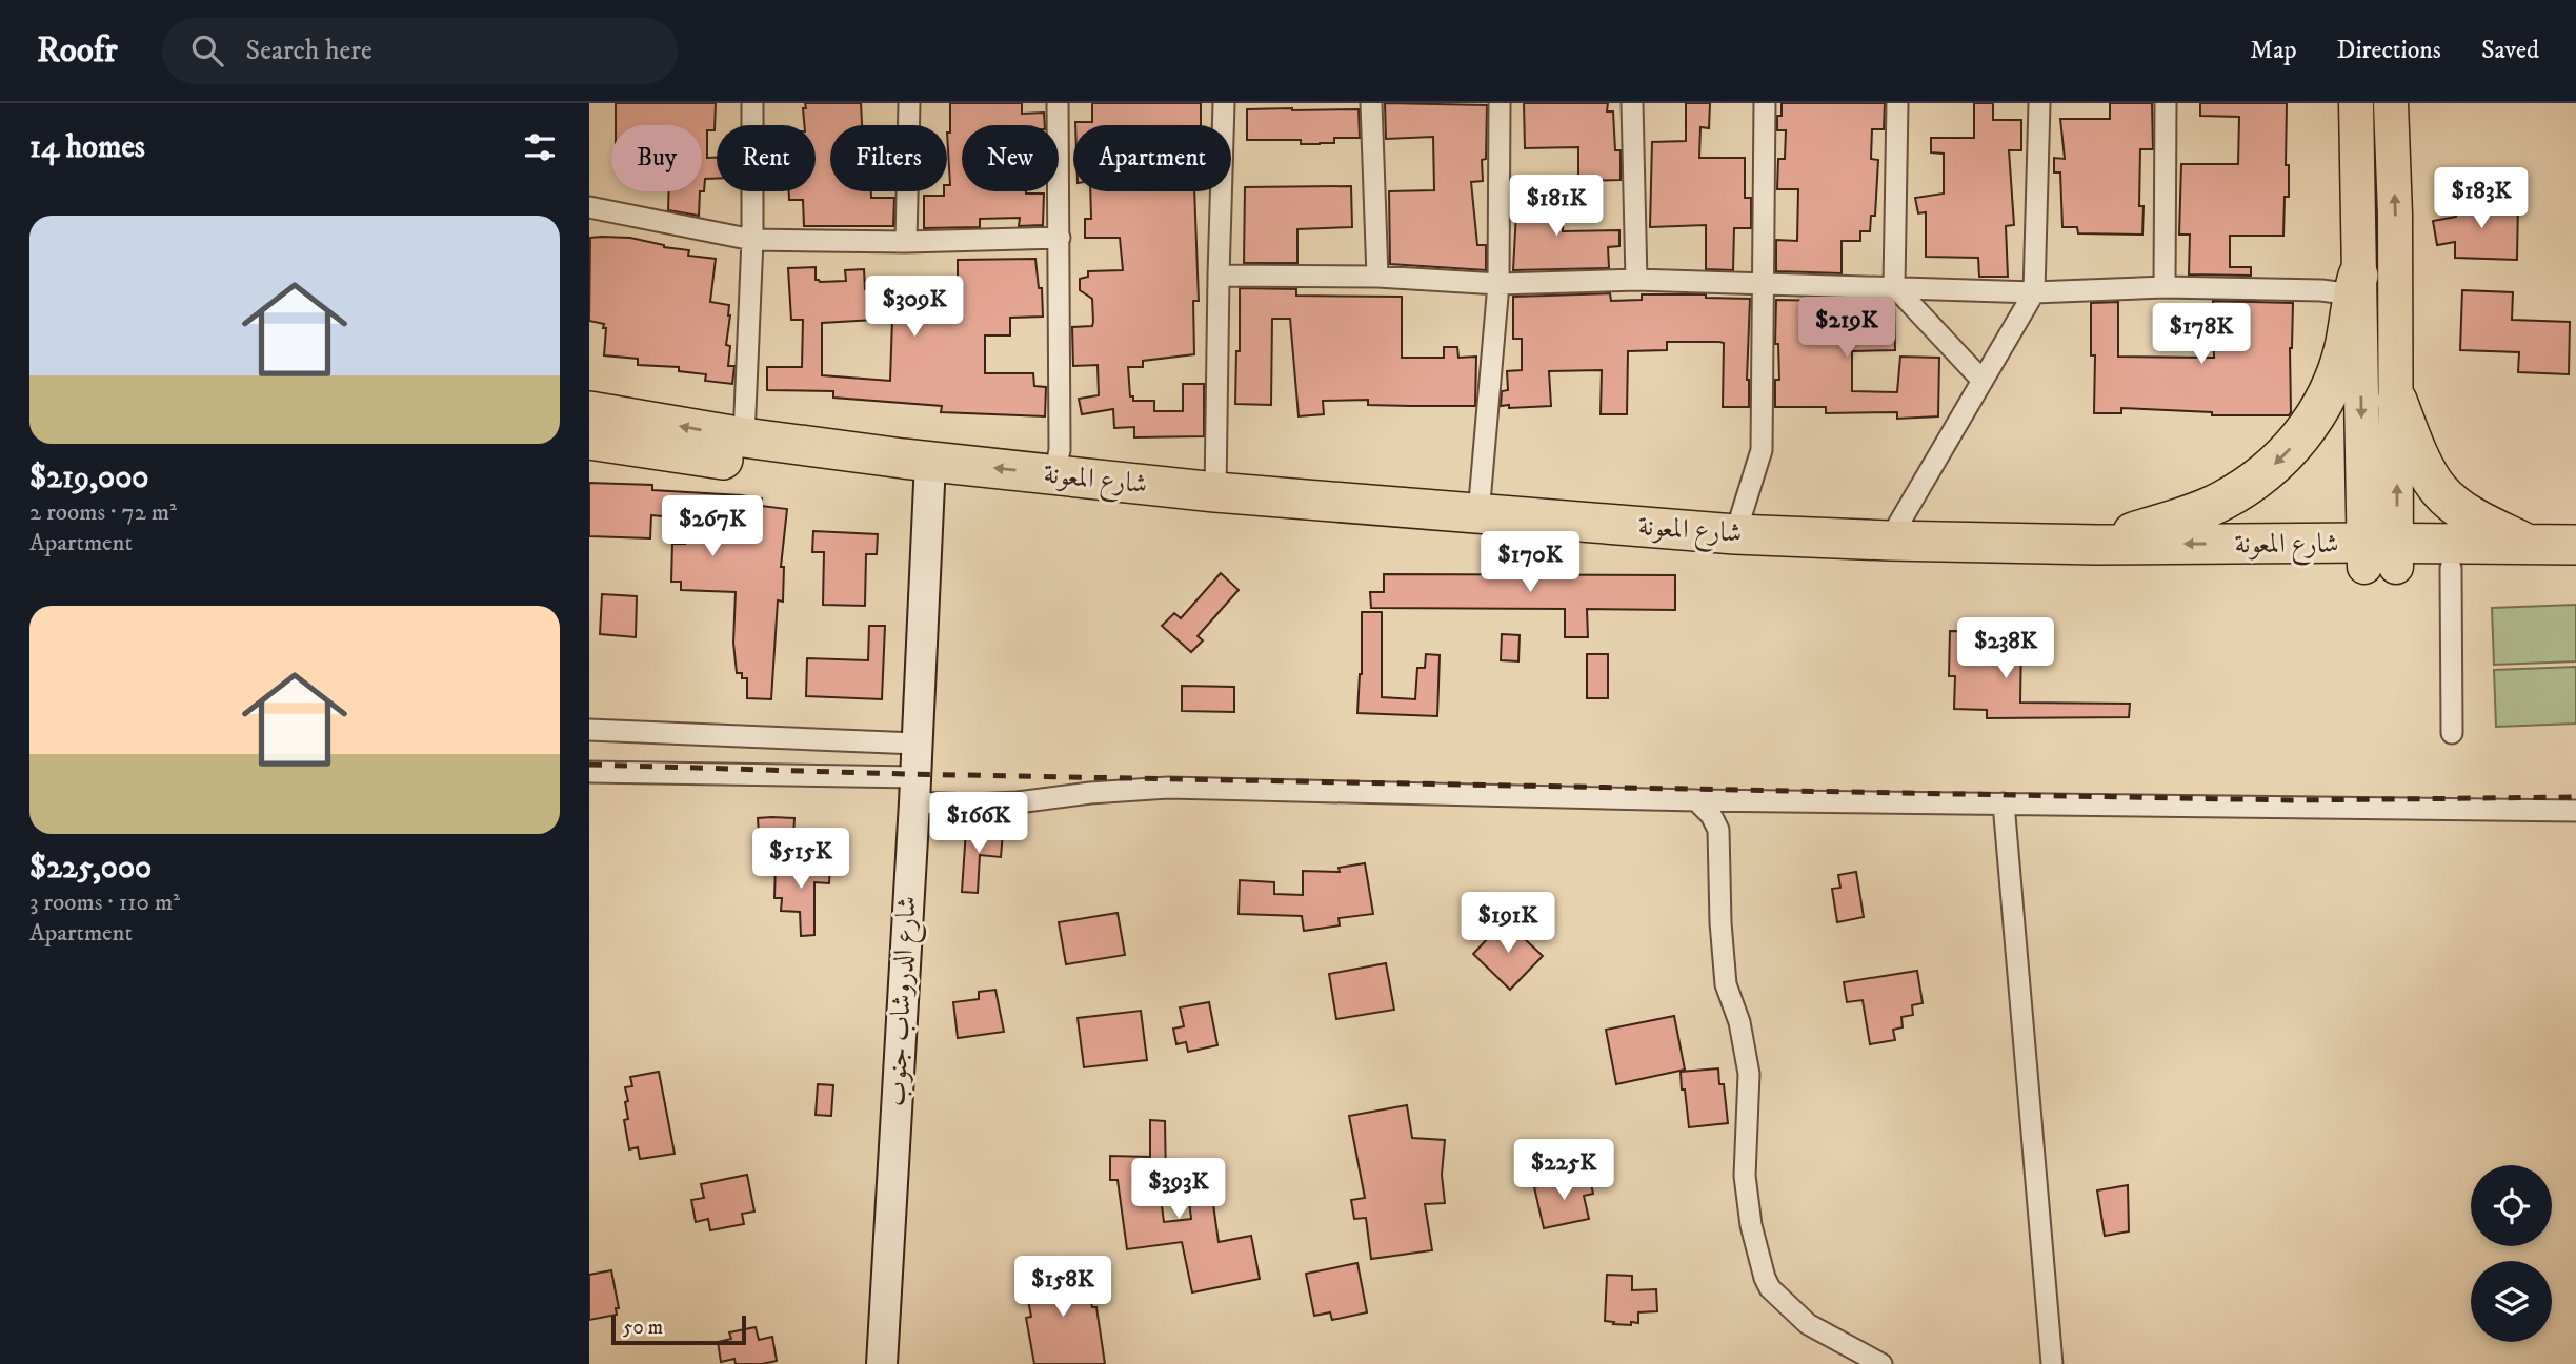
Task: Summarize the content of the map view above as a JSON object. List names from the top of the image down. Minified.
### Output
{"streets":{"highway":["شارع المعونة"],"street":["شارع الدروشاب جنوب"]},"crossings":[["شارع المعونة","شارع الدروشاب جنوب"]],"scale_bar":"50 m","page":{"header":"Roofr","search":"Search here","nav":["Map","Directions","Saved"],"heading":"14 homes","chip":["Buy","Rent","Filters","New","Apartment"],"price":["$183K","$181K","$309K","$219K","$178K","$267K","$170K","$238K","$166K","$515K","$191K","$225K","$393K","$158K"],"list":[{"name":"$219,000","note":"2 rooms · 72 m² · Apartment"},{"name":"$225,000","note":"3 rooms · 110 m² · Apartment"}],"scale":"50 m"}}
